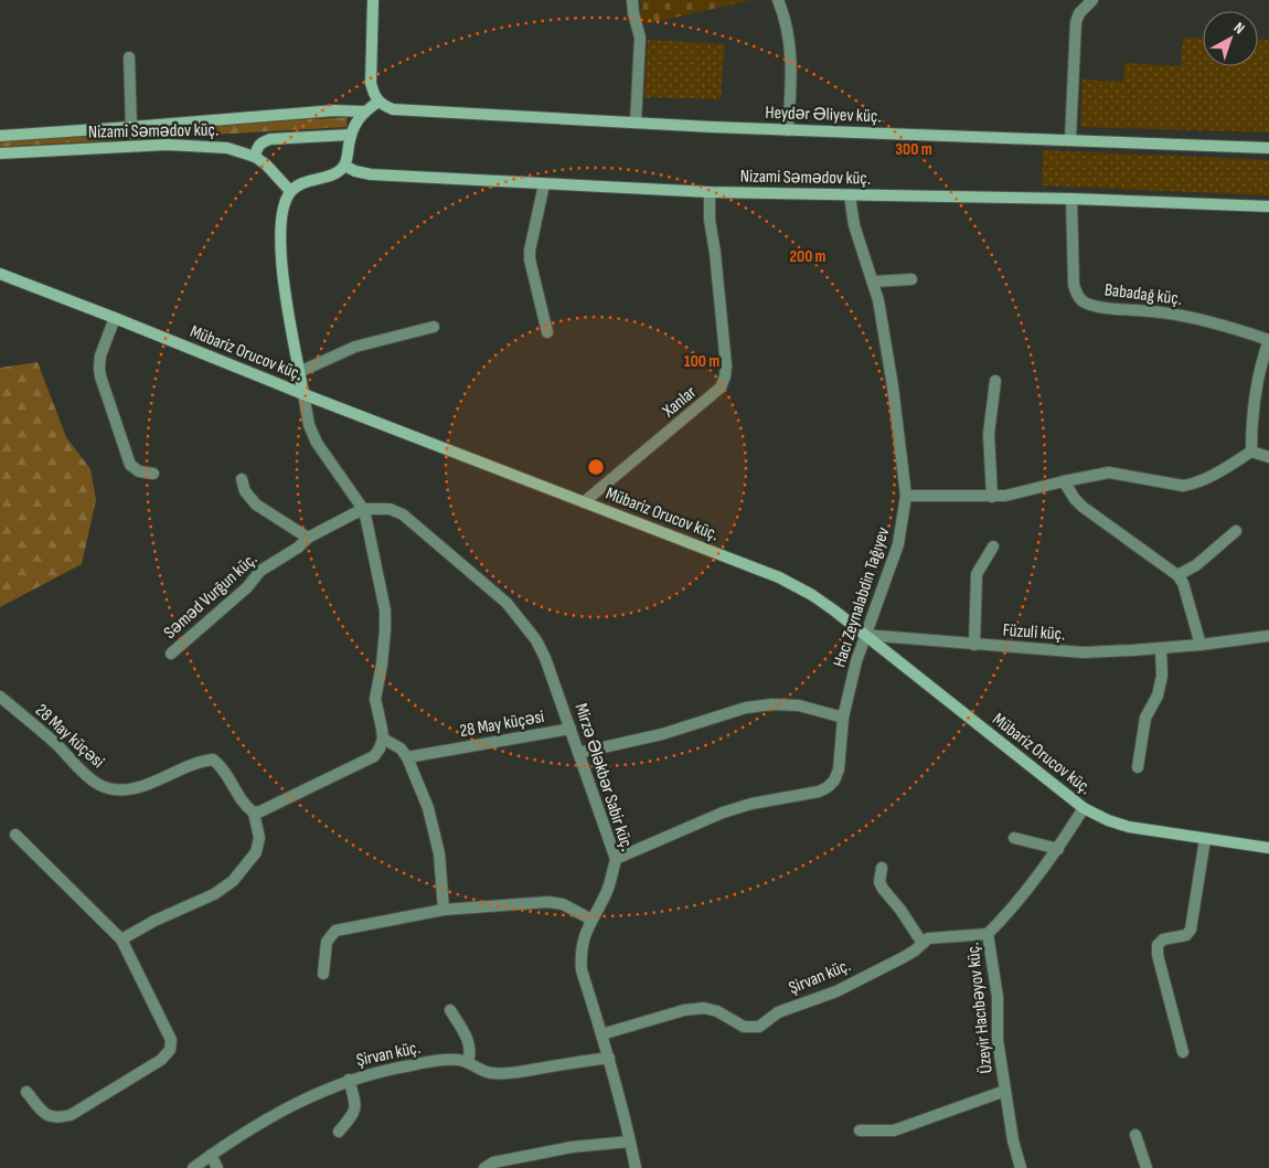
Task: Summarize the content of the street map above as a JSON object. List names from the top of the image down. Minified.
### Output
{"streets":{"street":["Heydər Əliyev küç.","Nizami Səmədov küç.","Babadağ küç.","Mübariz Orucov küç.","Xanlar","Səməd Vurğun küç.","Hacı Zeynalabdin Tağıyev","Füzuli küç.","28 May küçəsi","Mirzə Ələkbər Sabir küç.","Şirvan küç.","Üzeyir Hacıbəyov küç."]},"crossings":[["Nizami Səmədov küç.","Babadağ küç."],["Nizami Səmədov küç.","Xanlar"],["Nizami Səmədov küç.","Hacı Zeynalabdin Tağıyev"],["Mübariz Orucov küç.","Xanlar"],["Mübariz Orucov küç.","Hacı Zeynalabdin Tağıyev"],["Mübariz Orucov küç.","Füzuli küç."],["Mübariz Orucov küç.","Üzeyir Hacıbəyov küç."],["Səməd Vurğun küç.","Mirzə Ələkbər Sabir küç."],["Hacı Zeynalabdin Tağıyev","Füzuli küç."],["Hacı Zeynalabdin Tağıyev","Mirzə Ələkbər Sabir küç."],["28 May küçəsi","Mirzə Ələkbər Sabir küç."],["Mirzə Ələkbər Sabir küç.","Şirvan küç."],["Şirvan küç.","Üzeyir Hacıbəyov küç."]],"north":"top right","rings":["300 m","200 m","100 m"]}
